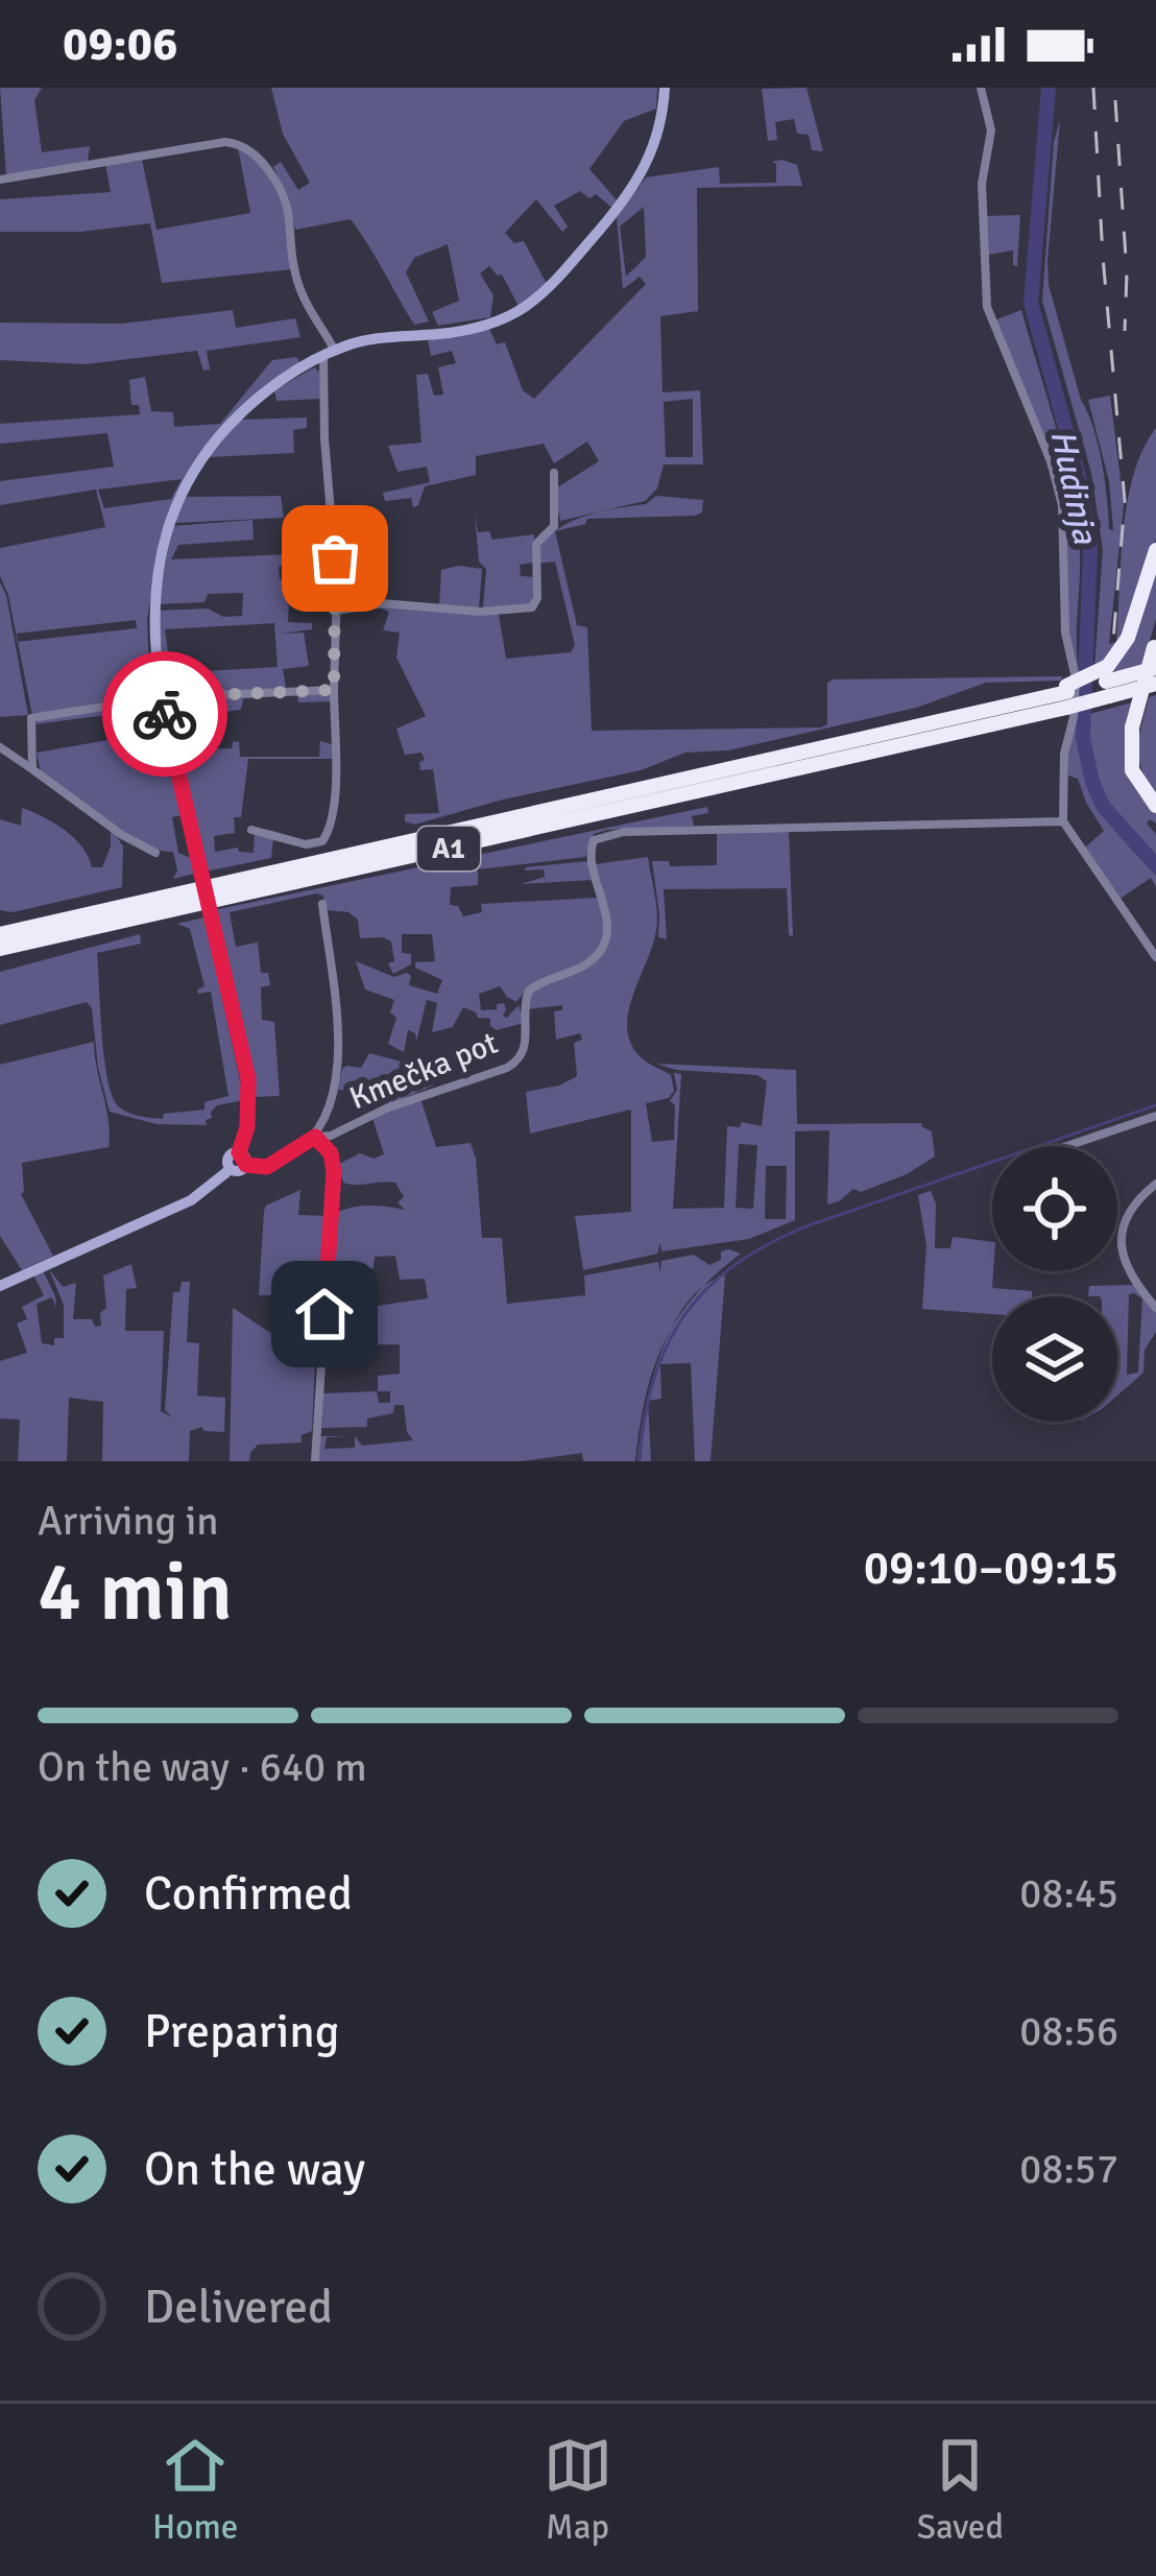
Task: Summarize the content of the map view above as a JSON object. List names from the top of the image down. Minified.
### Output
{"streets":{"highway":["A1"],"street":["Kmečka pot"]},"water":["Hudinja"],"page":{"status":"09:06","heading":["4 min","Arriving in","09:10–09:15"],"bar":"On the way · 640 m","list":[["Confirmed","08:45"],["Preparing","08:56"],["On the way","08:57"],"Delivered"],"tabs":["Home","Map","Saved"]}}
